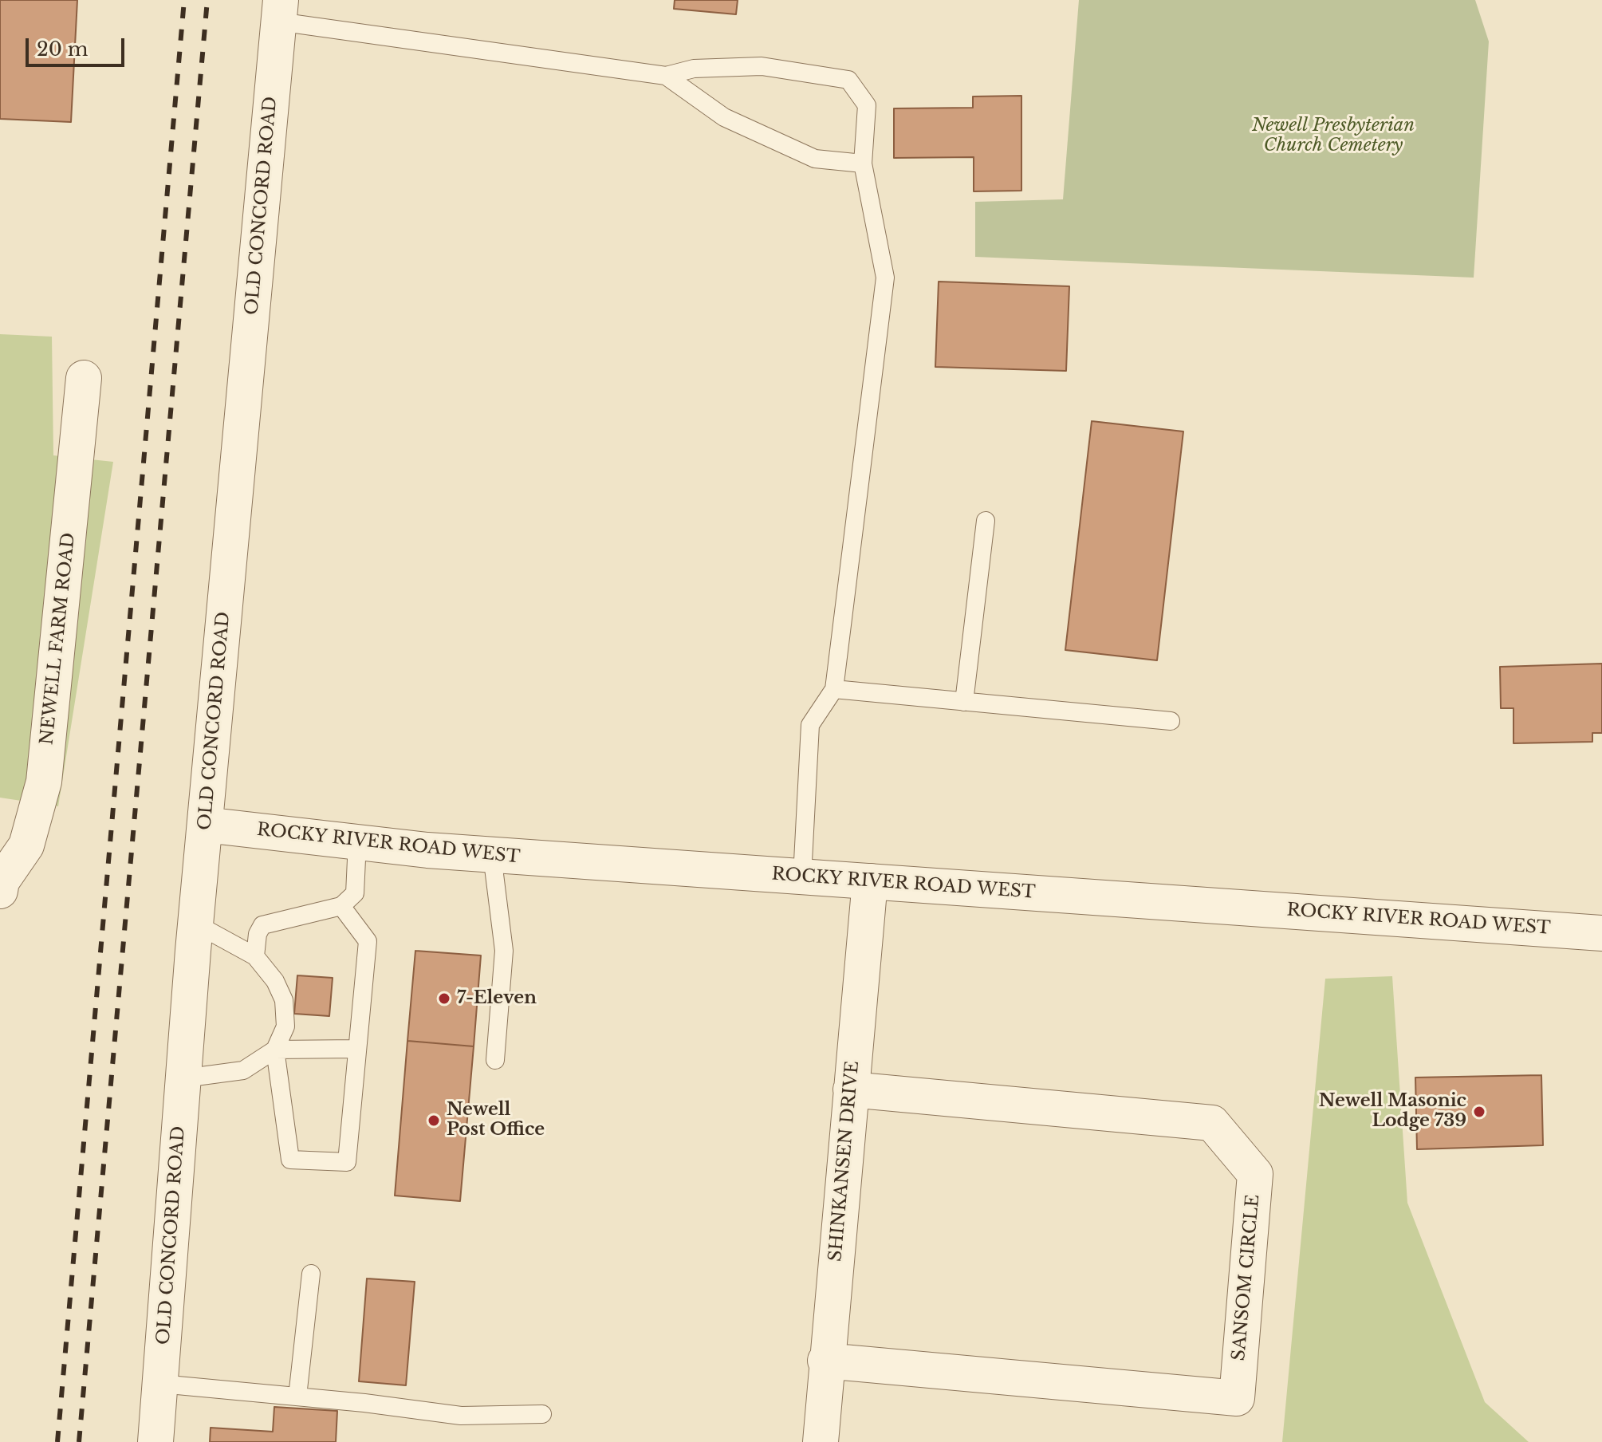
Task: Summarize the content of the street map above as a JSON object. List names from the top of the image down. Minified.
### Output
{"streets":{"street":["OLD CONCORD ROAD","NEWELL FARM ROAD","ROCKY RIVER ROAD WEST","SHINKANSEN DRIVE","SANSOM CIRCLE"]},"crossings":[["OLD CONCORD ROAD","ROCKY RIVER ROAD WEST"],["ROCKY RIVER ROAD WEST","SHINKANSEN DRIVE"],["SHINKANSEN DRIVE","SANSOM CIRCLE"]],"parks":["Newell Presbyterian Church Cemetery"],"places":["7-Eleven","Newell Masonic Lodge 739","Newell Post Office"],"scale_bar":"20 m"}
